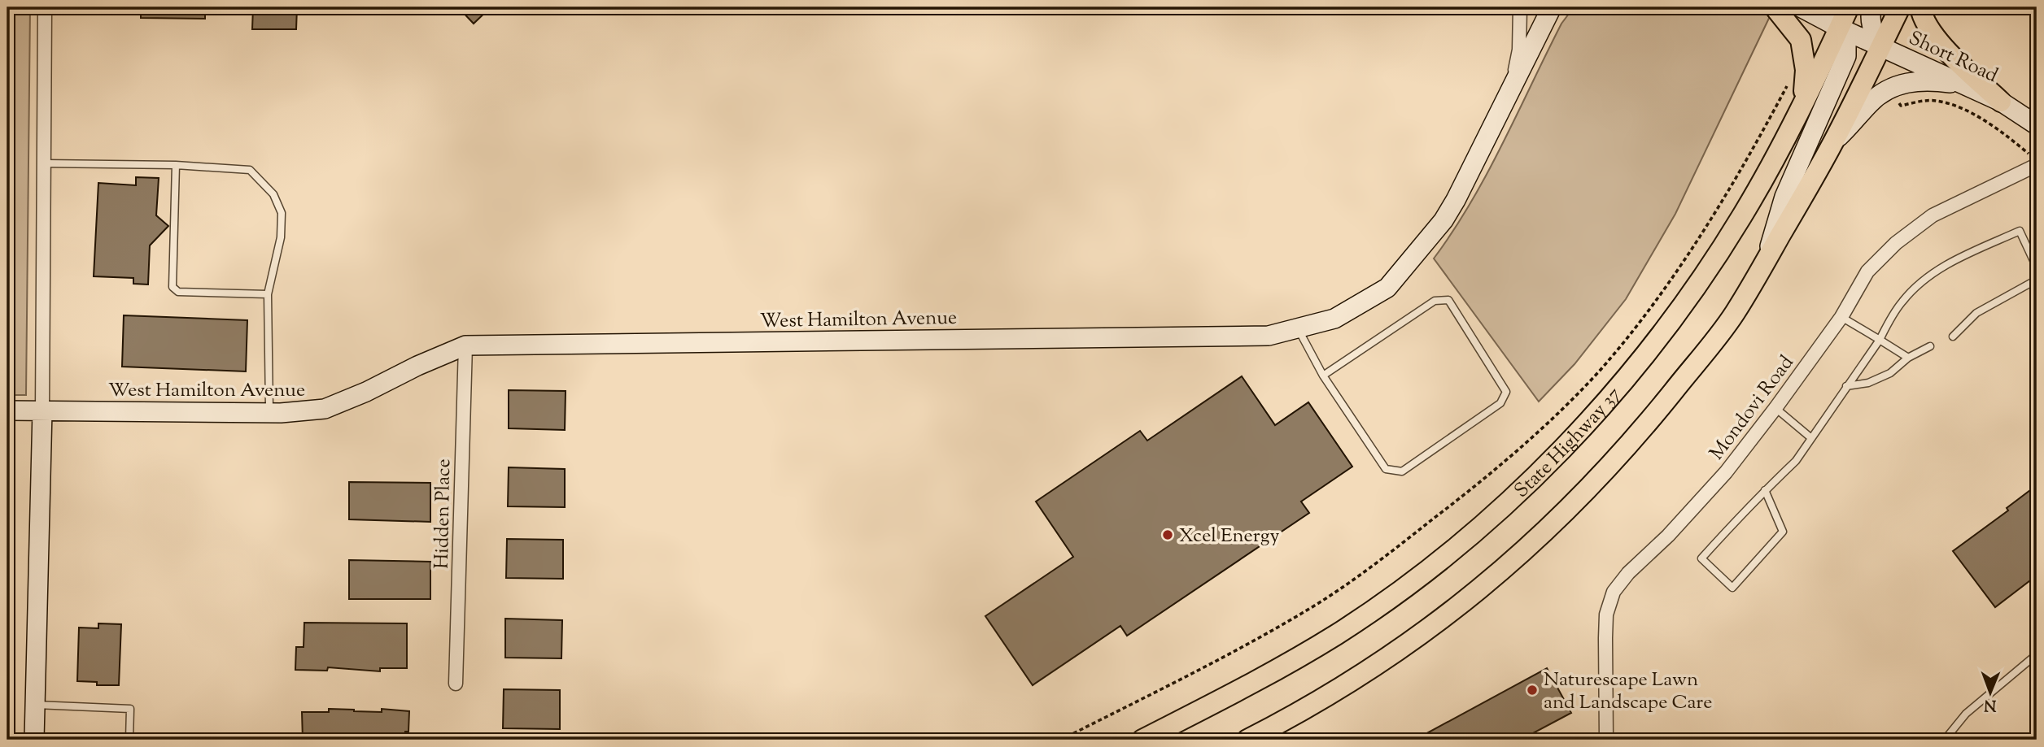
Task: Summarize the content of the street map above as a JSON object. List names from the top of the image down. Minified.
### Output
{"streets":{"main road":["State Highway 37"],"street":["Short Road","West Hamilton Avenue","Mondovi Road","Hidden Place"]},"crossings":[["West Hamilton Avenue","Hidden Place"]],"places":["Xcel Energy","Naturescape Lawn and Landscape Care"],"north":"bottom"}
